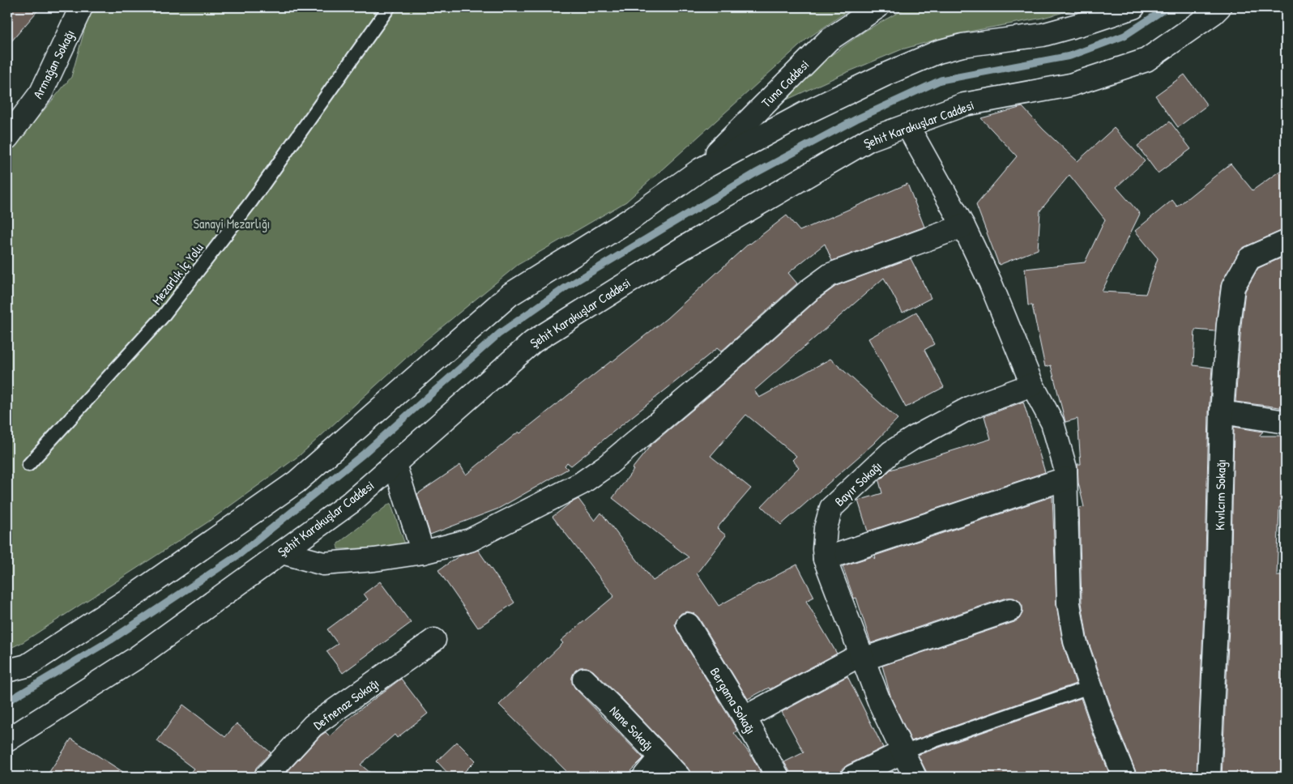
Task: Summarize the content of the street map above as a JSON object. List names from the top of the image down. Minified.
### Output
{"streets":{"street":["Armağan Sokağı","Tuna Caddesi","Şehit Karakuşlar Caddesi","Bayır Sokağı","Kıvılcım Sokağı","Bergama Sokağı","Defnenaz Sokağı","Nane Sokağı"],"lane":["Mezarlık İç Yolu"]},"parks":["Sanayi Mezarlığı"]}
